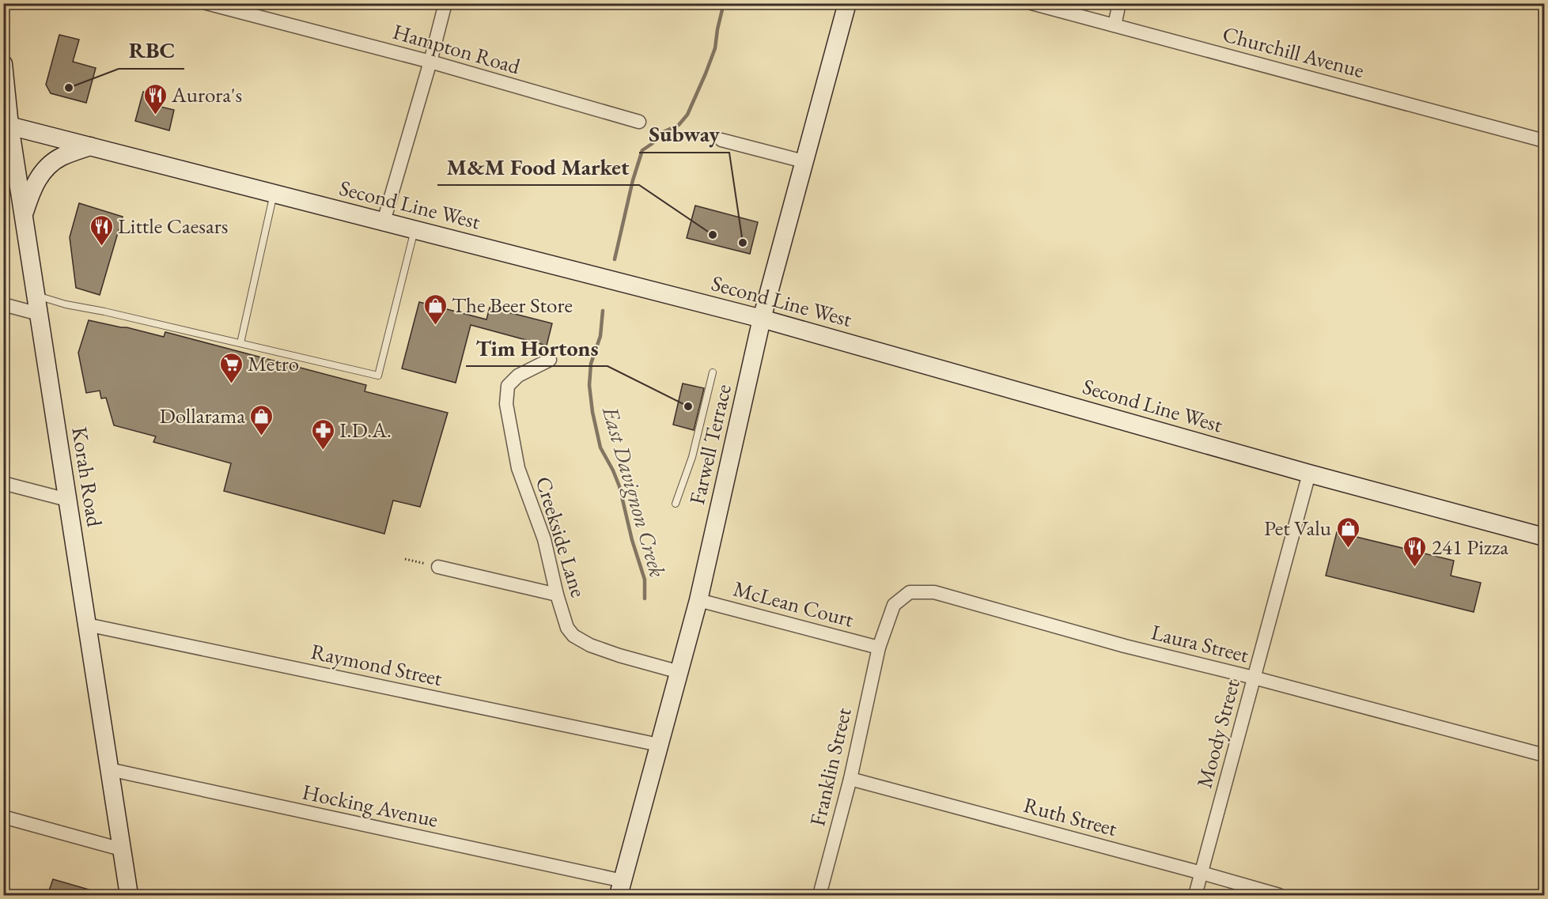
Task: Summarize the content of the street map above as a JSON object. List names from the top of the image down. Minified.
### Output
{"streets":{"street":["Hampton Road","Churchill Avenue","Second Line West","Farwell Terrace","Korah Road","Creekside Lane","McLean Court","Laura Street","Raymond Street","Moody Street","Franklin Street","Hocking Avenue","Ruth Street"]},"crossings":[["Second Line West","Farwell Terrace"],["Second Line West","Korah Road"],["Second Line West","Moody Street"],["Farwell Terrace","Creekside Lane"],["Farwell Terrace","McLean Court"],["Farwell Terrace","Raymond Street"],["Farwell Terrace","Hocking Avenue"],["Korah Road","Raymond Street"],["Korah Road","Hocking Avenue"],["McLean Court","Laura Street"],["McLean Court","Franklin Street"],["Laura Street","Moody Street"],["Laura Street","Franklin Street"],["Moody Street","Ruth Street"],["Franklin Street","Ruth Street"]],"water":["East Davignon Creek"],"places":{"other":["RBC","M&M Food Market","Subway","Tim Hortons"],"restaurant":["Aurora's","Little Caesars","241 Pizza"],"shop":["The Beer Store","Dollarama","Pet Valu"],"supermarket":["Metro"],"pharmacy":["I.D.A."]}}
